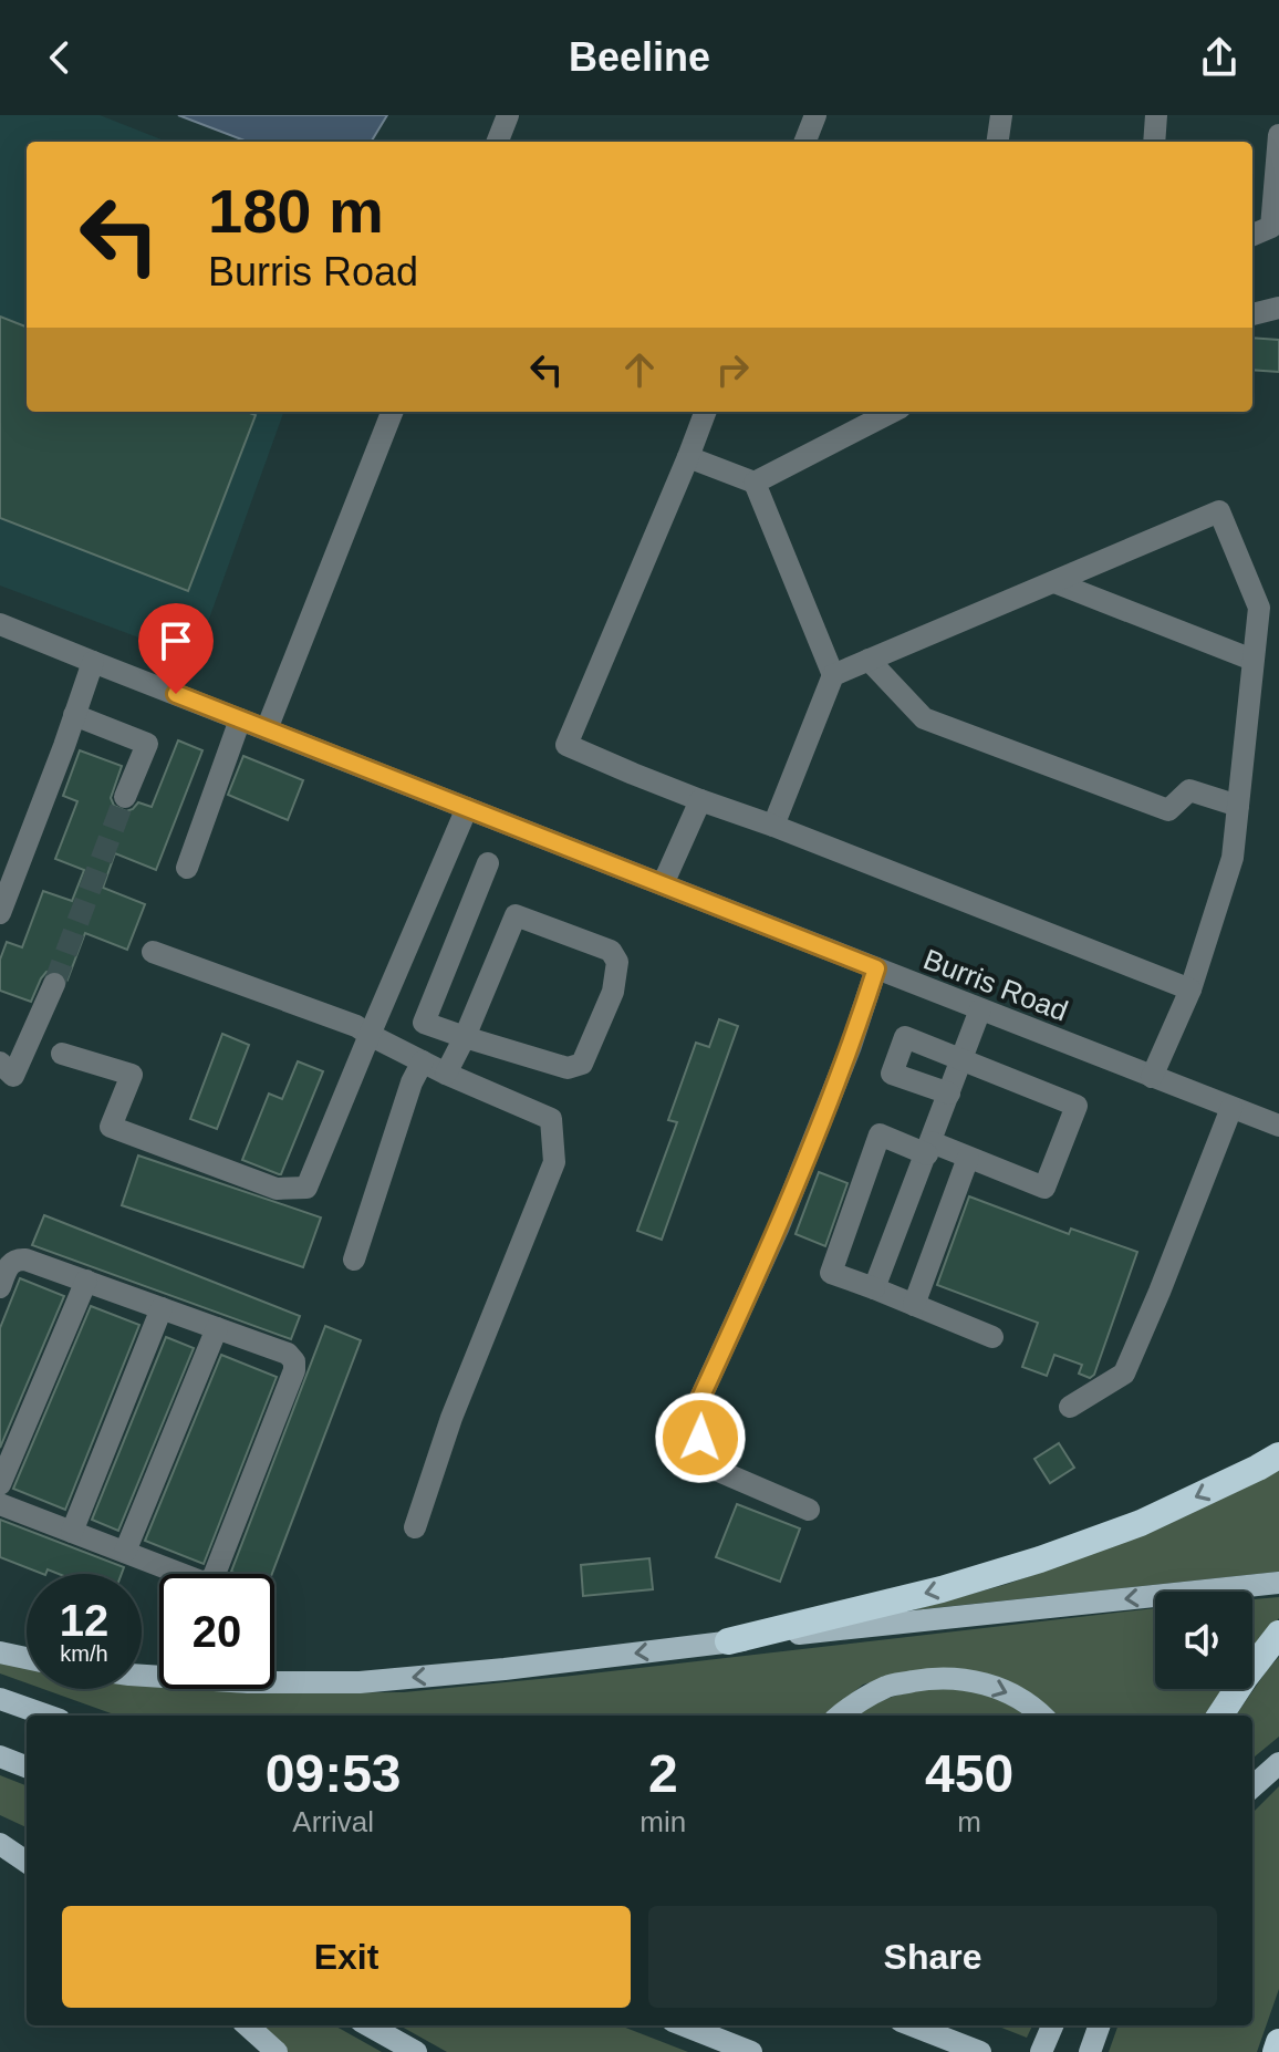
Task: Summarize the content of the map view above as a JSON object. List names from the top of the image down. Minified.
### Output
{"streets":{"street":["Burris Road"]},"page":{"header":"Beeline","turn":["180 m","Burris Road"],"speed":"12 km/h","limit":"20","eta":["09:53","Arrival","2","min","450","m"],"buttons":["Exit","Share"]}}
